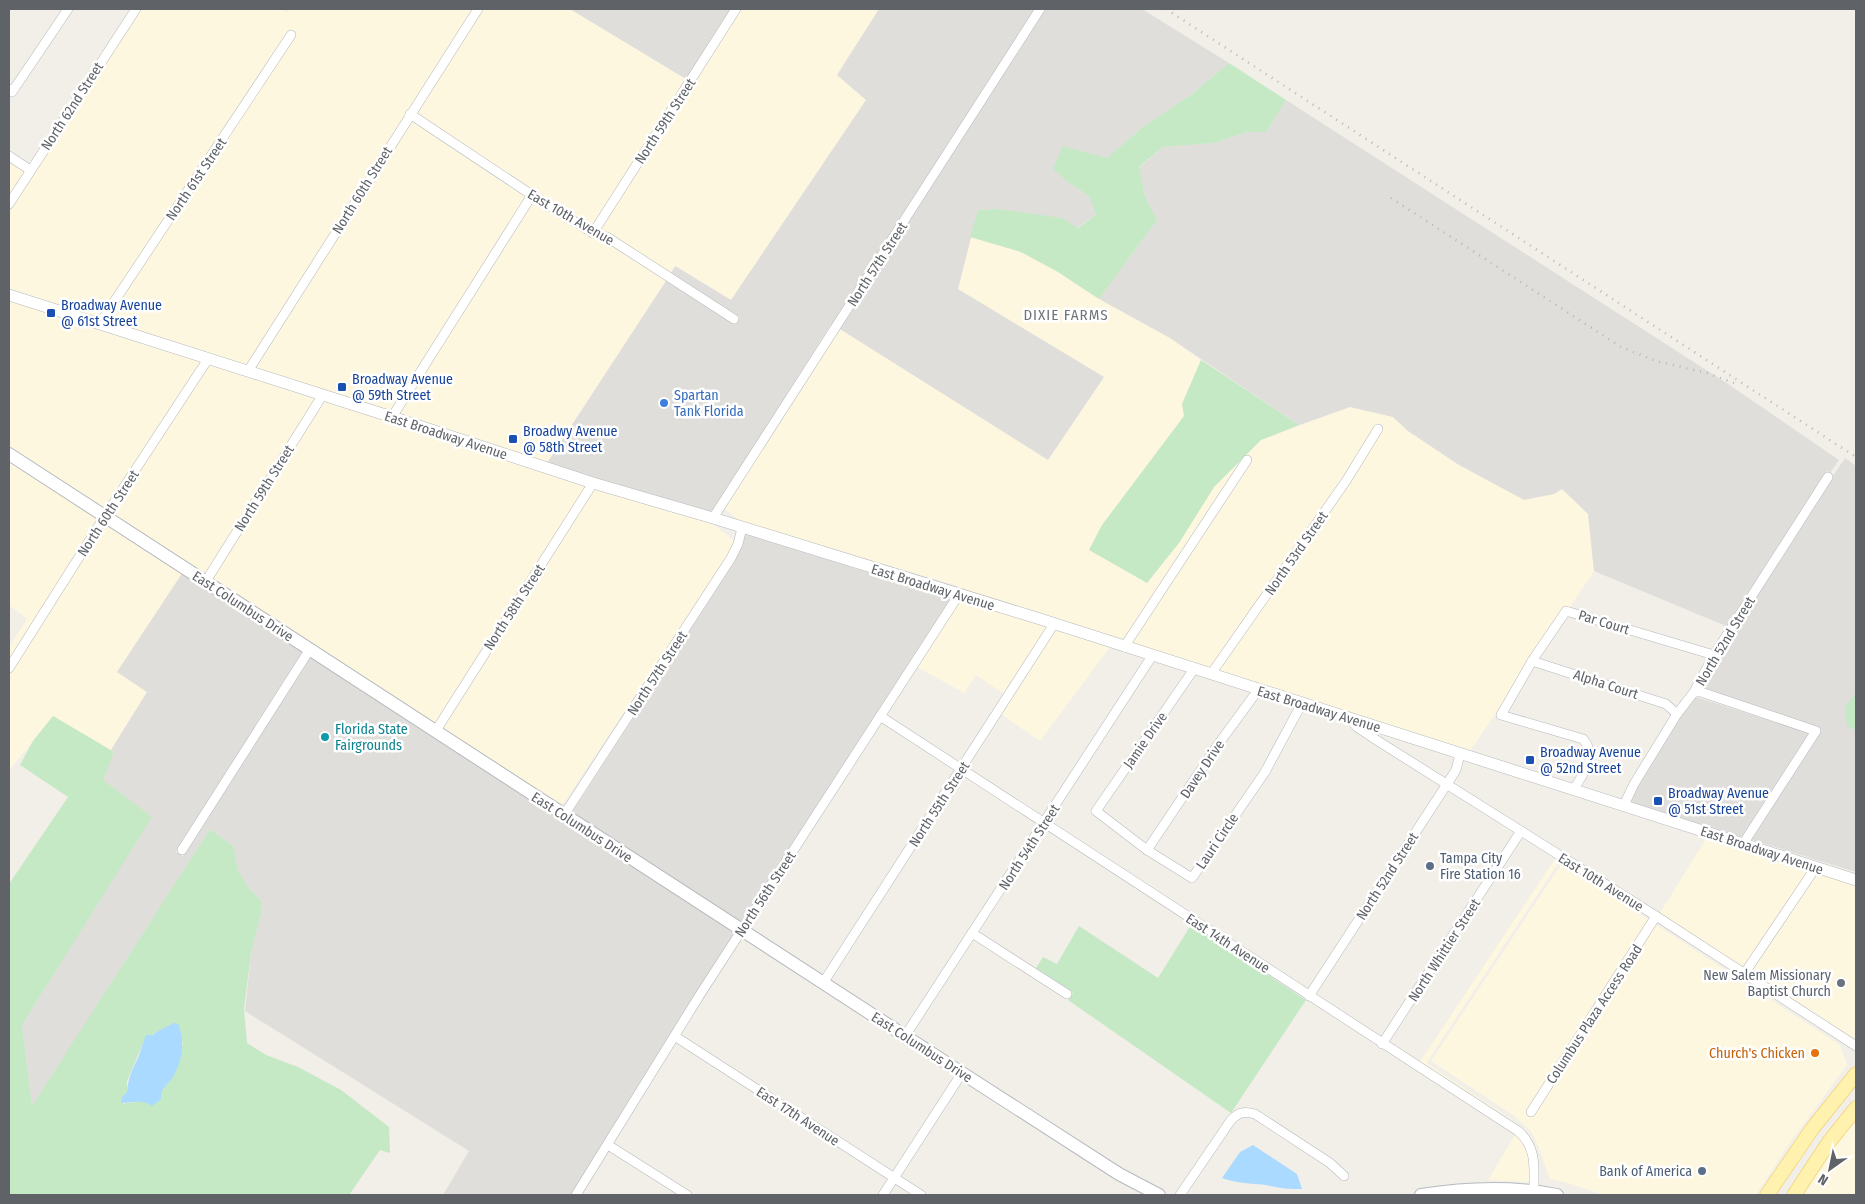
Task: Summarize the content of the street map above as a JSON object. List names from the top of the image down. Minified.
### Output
{"streets":{"main road":["East Columbus Drive"],"street":["North 62nd Street","North 59th Street","North 61st Street","North 60th Street","East 10th Avenue","North 57th Street","East Broadway Avenue","North 53rd Street","North 58th Street","Par Court","North 52nd Street","Alpha Court","Jamie Drive","Davey Drive","North 55th Street","Lauri Circle","North 54th Street","North 56th Street","East 14th Avenue","North Whittier Street","Columbus Plaza Access Road","East 17th Avenue"]},"crossings":[["North 59th Street","East 10th Avenue"],["North 59th Street","East Broadway Avenue"],["North 59th Street","East Columbus Drive"],["North 61st Street","East Broadway Avenue"],["North 60th Street","East 10th Avenue"],["North 60th Street","East Broadway Avenue"],["North 60th Street","East Columbus Drive"],["East 10th Avenue","East Broadway Avenue"],["East 10th Avenue","North 52nd Street"],["East 10th Avenue","North Whittier Street"],["East 10th Avenue","Columbus Plaza Access Road"],["North 57th Street","East Broadway Avenue"],["North 57th Street","East Columbus Drive"],["East Broadway Avenue","North 53rd Street"],["East Broadway Avenue","North 58th Street"],["East Broadway Avenue","Par Court"],["East Broadway Avenue","North 52nd Street"],["East Broadway Avenue","Jamie Drive"],["East Broadway Avenue","Davey Drive"],["East Broadway Avenue","North 55th Street"],["East Broadway Avenue","Lauri Circle"],["East Broadway Avenue","North 54th Street"],["East Broadway Avenue","North 56th Street"],["East Columbus Drive","North 58th Street"],["East Columbus Drive","North 55th Street"],["East Columbus Drive","North 54th Street"],["East Columbus Drive","North 56th Street"],["Par Court","North 52nd Street"],["Par Court","Alpha Court"],["North 52nd Street","Alpha Court"],["North 52nd Street","East 14th Avenue"],["Jamie Drive","Lauri Circle"],["Davey Drive","Lauri Circle"],["North 55th Street","East 14th Avenue"],["North 54th Street","East 14th Avenue"],["North 56th Street","East 14th Avenue"],["North 56th Street","East 17th Avenue"],["East 14th Avenue","North Whittier Street"]],"districts":["DIXIE FARMS"],"places":{"transit":["Broadway Avenue @ 61st Street","Broadway Avenue @ 59th Street","Broadwy Avenue @ 58th Street","Broadway Avenue @ 52nd Street","Broadway Avenue @ 51st Street"],"other":["Spartan Tank Florida","Florida State Fairgrounds","Tampa City Fire Station 16","New Salem Missionary Baptist Church","Church's Chicken","Bank of America"]},"north":"bottom left"}
